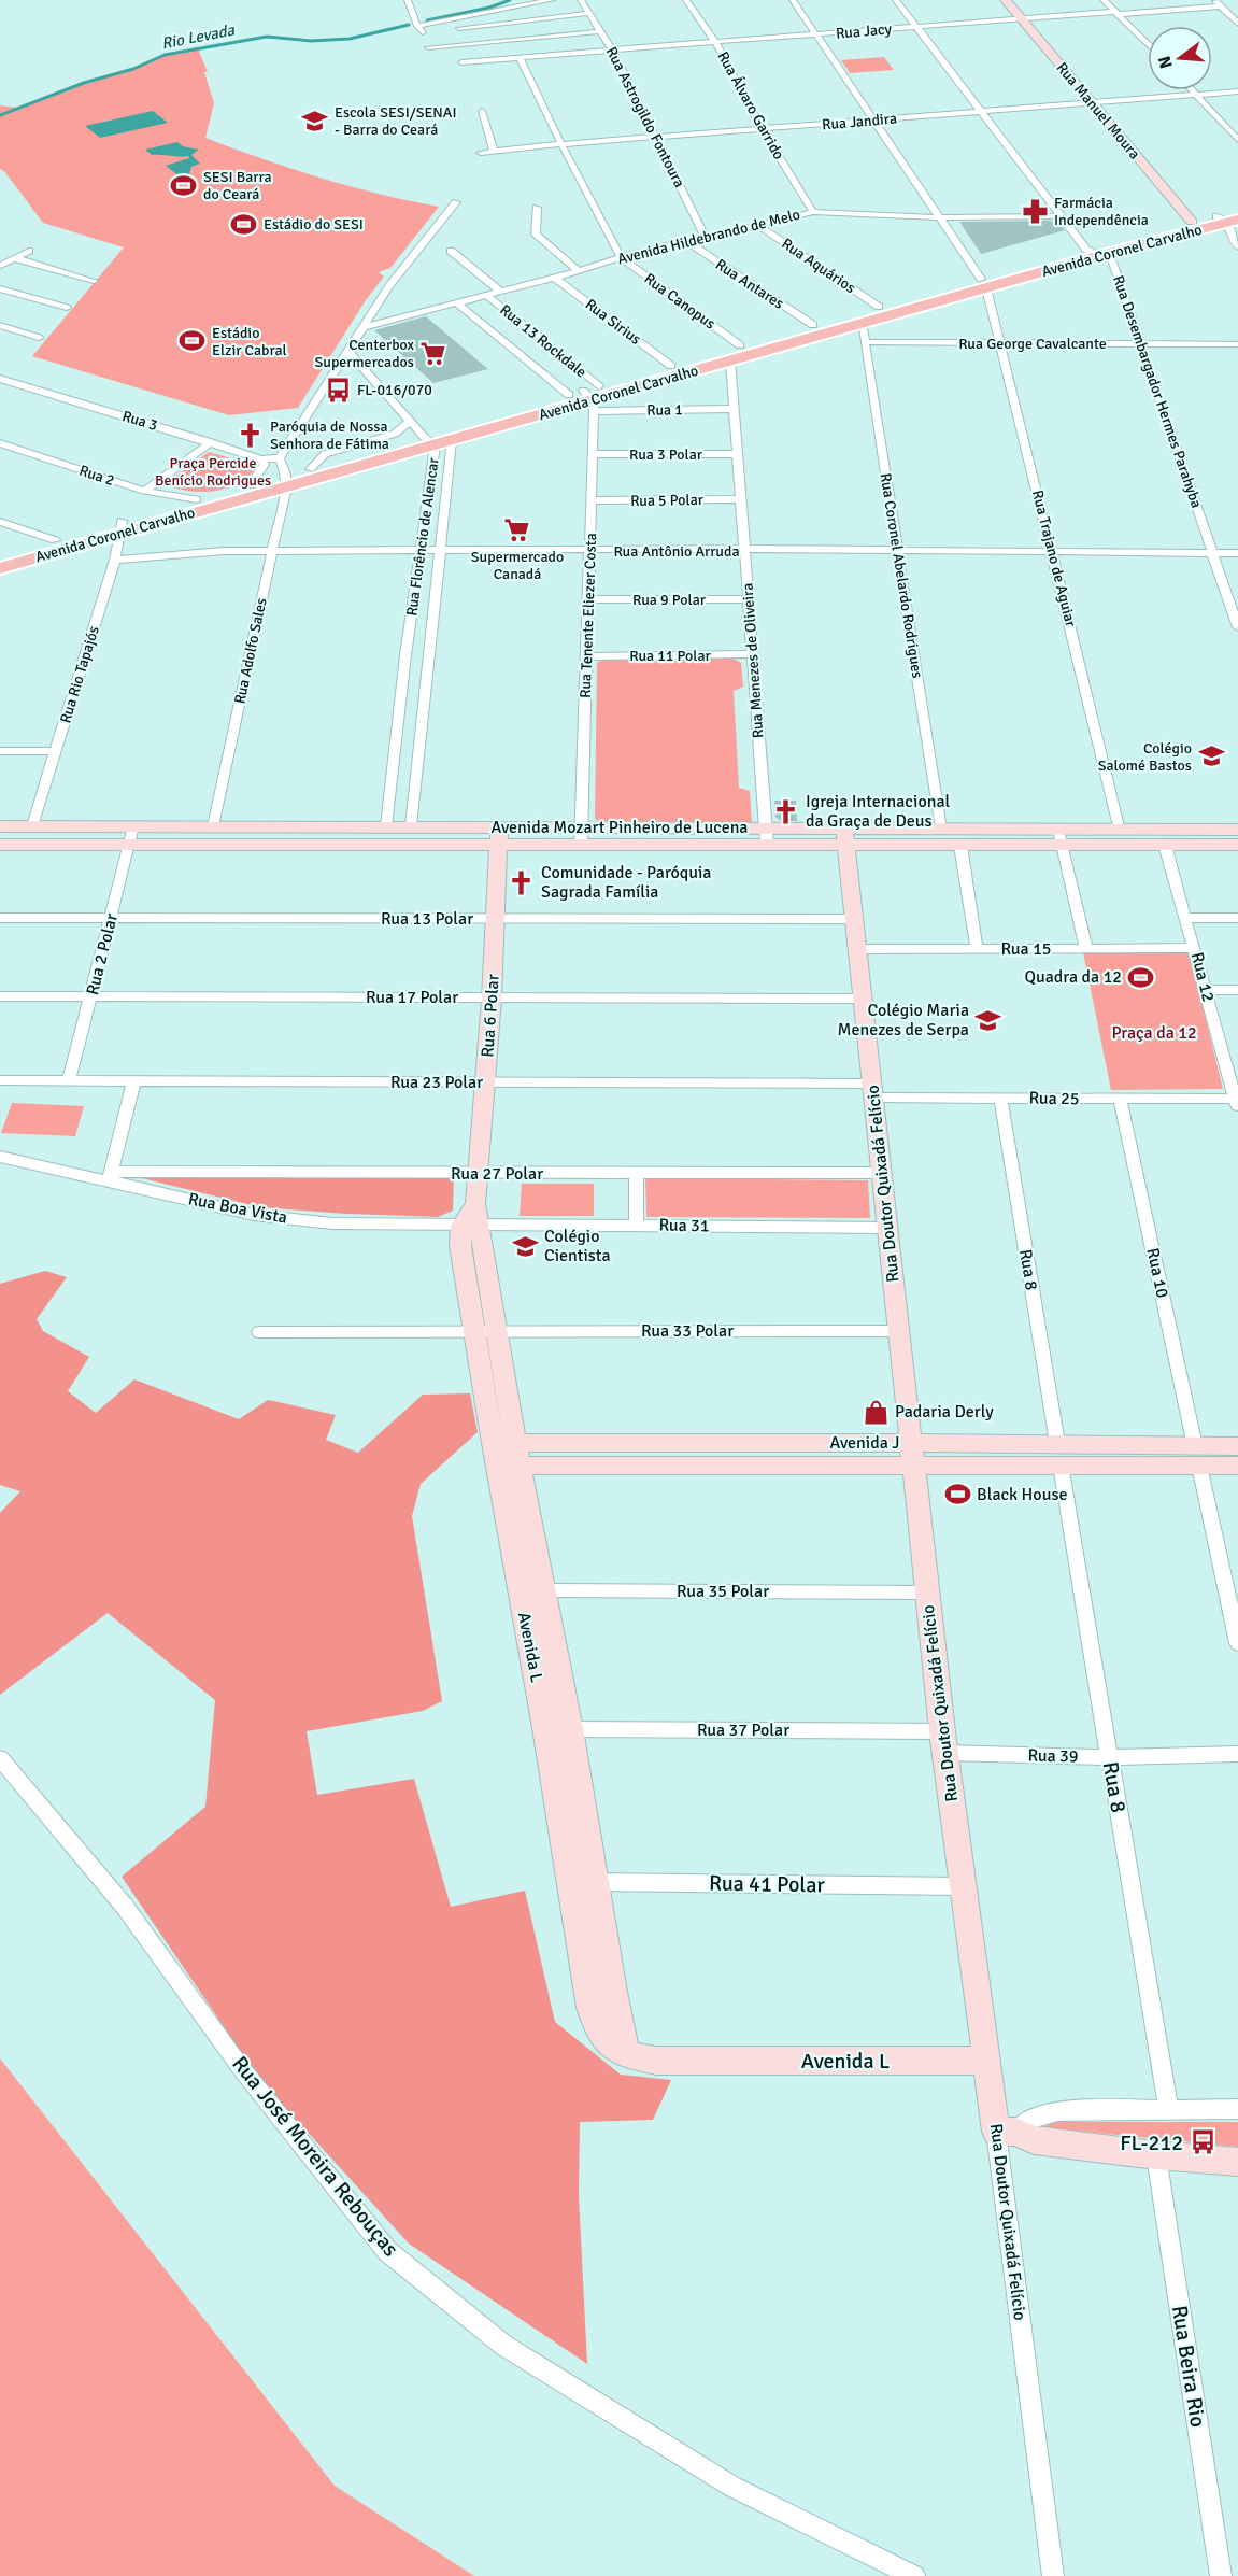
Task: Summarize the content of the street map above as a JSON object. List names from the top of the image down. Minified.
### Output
{"streets":{"main road":["Avenida Coronel Carvalho"],"street":["Rua Jacy","Rua Álvaro Garrido","Rua Manuel Moura","Rua Astrogildo Fontoura","Rua Jandira","Avenida Hildebrando de Melo","Rua Aquários","Rua Antares","Rua Canopus","Rua Sirius","Rua 13 Rockdale","Rua George Cavalcante","Rua Desembargador Hermes Parahyba","Rua 1","Rua 3","Rua 3 Polar","Rua 2","Rua 5 Polar","Rua Florêncio de Alencar","Rua Antônio Arruda","Rua Trajano de Aguiar","Rua Coronel Abelardo Rodrigues","Rua 9 Polar","Rua Tenente Eliezer Costa","Rua Adolfo Sales","Rua 11 Polar","Rua Menezes de Oliveira","Rua Rio Tapajós","Avenida Mozart Pinheiro de Lucena","Rua 13 Polar","Rua 15","Rua 2 Polar","Rua 12","Rua 17 Polar","Rua 6 Polar","Rua 23 Polar","Rua 25","Rua 27 Polar","Rua Doutor Quixadá Felício","Rua Boa Vista","Rua 31","Rua 8","Rua 10","Rua 33 Polar","Avenida J","Rua 35 Polar","Avenida L","Rua 37 Polar","Rua 39","Rua 41 Polar","Rua José Moreira Rebouças","Rua Beira Rio"]},"crossings":[["Rua Jacy","Rua Álvaro Garrido"],["Rua Jacy","Rua Manuel Moura"],["Rua Jacy","Rua Astrogildo Fontoura"],["Rua Álvaro Garrido","Rua Jandira"],["Rua Álvaro Garrido","Avenida Hildebrando de Melo"],["Rua Manuel Moura","Rua Jandira"],["Rua Manuel Moura","Avenida Coronel Carvalho"],["Rua Astrogildo Fontoura","Rua Jandira"],["Rua Astrogildo Fontoura","Avenida Hildebrando de Melo"],["Avenida Hildebrando de Melo","Rua Aquários"],["Avenida Hildebrando de Melo","Rua Antares"],["Avenida Hildebrando de Melo","Rua Canopus"],["Avenida Hildebrando de Melo","Rua Sirius"],["Avenida Hildebrando de Melo","Rua 13 Rockdale"],["Avenida Coronel Carvalho","Rua Aquários"],["Avenida Coronel Carvalho","Rua Antares"],["Avenida Coronel Carvalho","Rua Canopus"],["Avenida Coronel Carvalho","Rua Sirius"],["Avenida Coronel Carvalho","Rua 13 Rockdale"],["Avenida Coronel Carvalho","Rua Desembargador Hermes Parahyba"],["Avenida Coronel Carvalho","Rua 1"],["Avenida Coronel Carvalho","Rua 2"],["Avenida Coronel Carvalho","Rua Florêncio de Alencar"],["Avenida Coronel Carvalho","Rua Trajano de Aguiar"],["Avenida Coronel Carvalho","Rua Coronel Abelardo Rodrigues"],["Avenida Coronel Carvalho","Rua Tenente Eliezer Costa"],["Avenida Coronel Carvalho","Rua Adolfo Sales"],["Avenida Coronel Carvalho","Rua Menezes de Oliveira"],["Avenida Coronel Carvalho","Rua Rio Tapajós"],["Rua 13 Rockdale","Rua 1"],["Rua 13 Rockdale","Rua Tenente Eliezer Costa"],["Rua George Cavalcante","Rua Desembargador Hermes Parahyba"],["Rua George Cavalcante","Rua Trajano de Aguiar"],["Rua George Cavalcante","Rua Coronel Abelardo Rodrigues"],["Rua Desembargador Hermes Parahyba","Rua Antônio Arruda"],["Rua 1","Rua Tenente Eliezer Costa"],["Rua 1","Rua Menezes de Oliveira"],["Rua 3 Polar","Rua Tenente Eliezer Costa"],["Rua 3 Polar","Rua Menezes de Oliveira"],["Rua 5 Polar","Rua Tenente Eliezer Costa"],["Rua 5 Polar","Rua Menezes de Oliveira"],["Rua Florêncio de Alencar","Rua Antônio Arruda"],["Rua Florêncio de Alencar","Avenida Mozart Pinheiro de Lucena"],["Rua Antônio Arruda","Rua Trajano de Aguiar"],["Rua Antônio Arruda","Rua Coronel Abelardo Rodrigues"],["Rua Antônio Arruda","Rua Tenente Eliezer Costa"],["Rua Antônio Arruda","Rua Adolfo Sales"],["Rua Antônio Arruda","Rua Menezes de Oliveira"],["Rua Antônio Arruda","Rua Rio Tapajós"],["Rua Trajano de Aguiar","Avenida Mozart Pinheiro de Lucena"],["Rua Coronel Abelardo Rodrigues","Avenida Mozart Pinheiro de Lucena"],["Rua 9 Polar","Rua Tenente Eliezer Costa"],["Rua 9 Polar","Rua Menezes de Oliveira"],["Rua Tenente Eliezer Costa","Rua 11 Polar"],["Rua Tenente Eliezer Costa","Avenida Mozart Pinheiro de Lucena"],["Rua Adolfo Sales","Avenida Mozart Pinheiro de Lucena"],["Rua 11 Polar","Rua Menezes de Oliveira"],["Rua Menezes de Oliveira","Avenida Mozart Pinheiro de Lucena"],["Rua Rio Tapajós","Avenida Mozart Pinheiro de Lucena"],["Avenida Mozart Pinheiro de Lucena","Rua 2 Polar"],["Avenida Mozart Pinheiro de Lucena","Rua 12"],["Avenida Mozart Pinheiro de Lucena","Rua 6 Polar"],["Avenida Mozart Pinheiro de Lucena","Rua Doutor Quixadá Felício"],["Rua 13 Polar","Rua 2 Polar"],["Rua 13 Polar","Rua 6 Polar"],["Rua 13 Polar","Rua Doutor Quixadá Felício"],["Rua 15","Rua 12"],["Rua 15","Rua Doutor Quixadá Felício"],["Rua 2 Polar","Rua 17 Polar"],["Rua 2 Polar","Rua 23 Polar"],["Rua 12","Rua 25"],["Rua 17 Polar","Rua 6 Polar"],["Rua 17 Polar","Rua Doutor Quixadá Felício"],["Rua 6 Polar","Rua 23 Polar"],["Rua 6 Polar","Rua 27 Polar"],["Rua 6 Polar","Rua Boa Vista"],["Rua 6 Polar","Rua 31"],["Rua 6 Polar","Avenida L"],["Rua 23 Polar","Rua 25"],["Rua 23 Polar","Rua Doutor Quixadá Felício"],["Rua 25","Rua Doutor Quixadá Felício"],["Rua 25","Rua 8"],["Rua 25","Rua 10"],["Rua 27 Polar","Rua Doutor Quixadá Felício"],["Rua 27 Polar","Rua Boa Vista"],["Rua Doutor Quixadá Felício","Rua 31"],["Rua Doutor Quixadá Felício","Rua 33 Polar"],["Rua Doutor Quixadá Felício","Avenida J"],["Rua Doutor Quixadá Felício","Rua 35 Polar"],["Rua Doutor Quixadá Felício","Avenida L"],["Rua Doutor Quixadá Felício","Rua 37 Polar"],["Rua Doutor Quixadá Felício","Rua 39"],["Rua Doutor Quixadá Felício","Rua 41 Polar"],["Rua Boa Vista","Rua 31"],["Rua Boa Vista","Avenida L"],["Rua 31","Avenida L"],["Rua 8","Avenida J"],["Rua 8","Rua 39"],["Rua 10","Avenida J"],["Rua 33 Polar","Avenida L"],["Avenida J","Avenida L"],["Rua 35 Polar","Avenida L"],["Avenida L","Rua 37 Polar"],["Avenida L","Rua 41 Polar"],["Rua 37 Polar","Rua 39"]],"water":["Rio Levada"],"parks":["Praça Percide Benício Rodrigues","Praça da 12"],"places":{"school or university":["Escola SESI/SENAI - Barra do Ceará","Colégio Salomé Bastos","Colégio Maria Menezes de Serpa","Colégio Cientista"],"sports":["SESI Barra do Ceará","Estádio do SESI","Estádio Elzir Cabral","Quadra da 12","Black House"],"pharmacy":["Farmácia Independência"],"supermarket":["Centerbox Supermercados","Supermercado Canadá"],"bus stop":["FL-016/070","FL-212"],"church":["Paróquia de Nossa Senhora de Fátima","Igreja Internacional da Graça de Deus","Comunidade - Paróquia Sagrada Família"],"shop":["Padaria Derly"]},"north":"left"}
